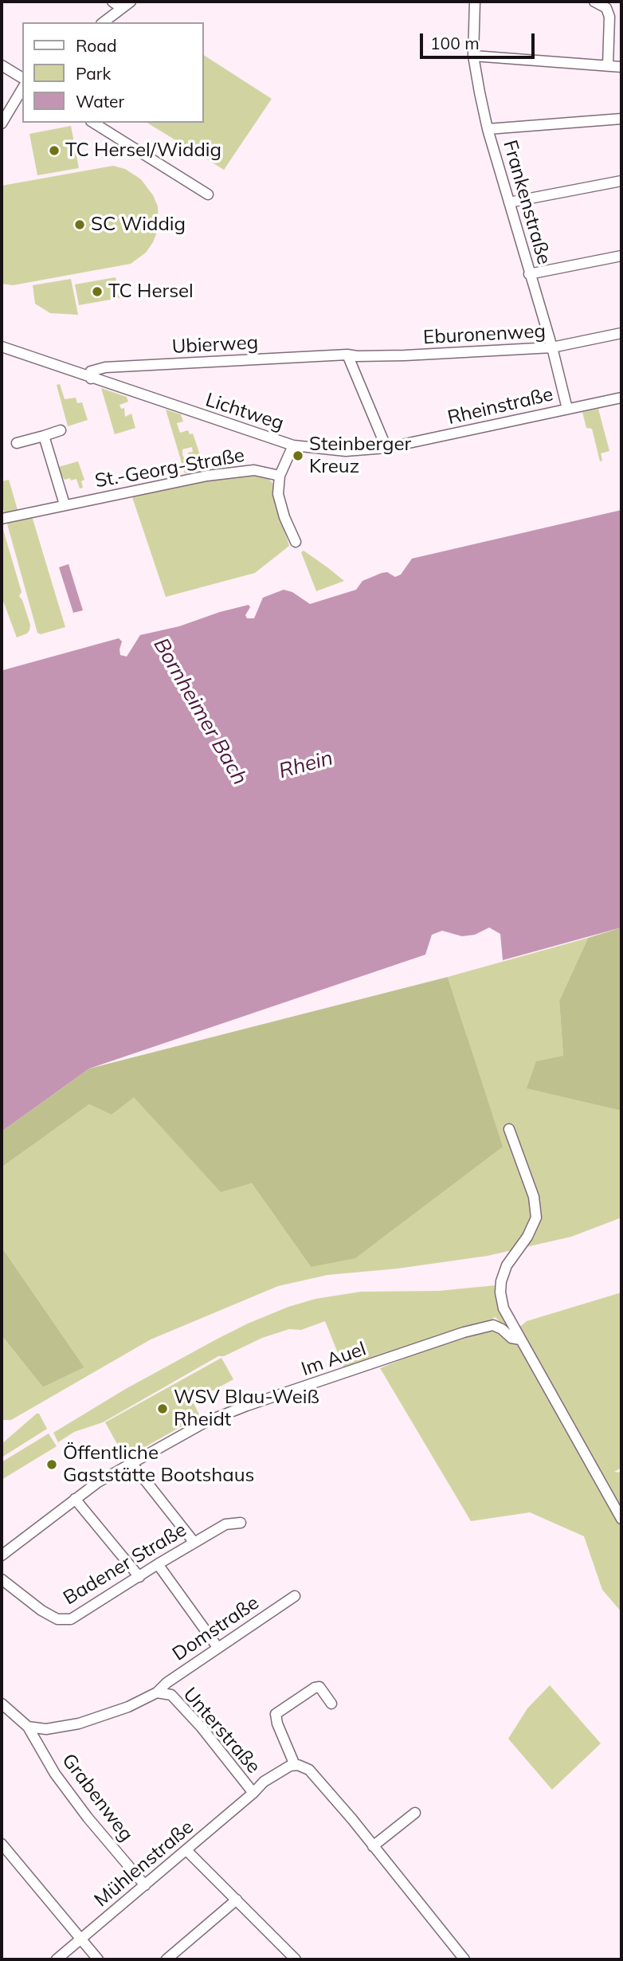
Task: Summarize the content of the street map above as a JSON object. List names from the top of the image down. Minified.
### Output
{"streets":{"street":["Frankenstraße","Eburonenweg","Ubierweg","Rheinstraße","Lichtweg","St.-Georg-Straße","Im Auel","Badener Straße","Domstraße","Unterstraße","Grabenweg","Mühlenstraße"]},"crossings":[["Frankenstraße","Eburonenweg"],["Frankenstraße","Rheinstraße"],["Eburonenweg","Ubierweg"],["Ubierweg","Lichtweg"],["Rheinstraße","Lichtweg"],["Domstraße","Unterstraße"],["Unterstraße","Grabenweg"],["Unterstraße","Mühlenstraße"],["Grabenweg","Mühlenstraße"]],"water":["Bornheimer Bach","Rhein"],"places":["TC Hersel/Widdig","SC Widdig","TC Hersel","Steinberger Kreuz","WSV Blau-Weiß Rheidt","Öffentliche Gaststätte Bootshaus"],"legend":["Road","Park","Water"],"scale_bar":"100 m"}
